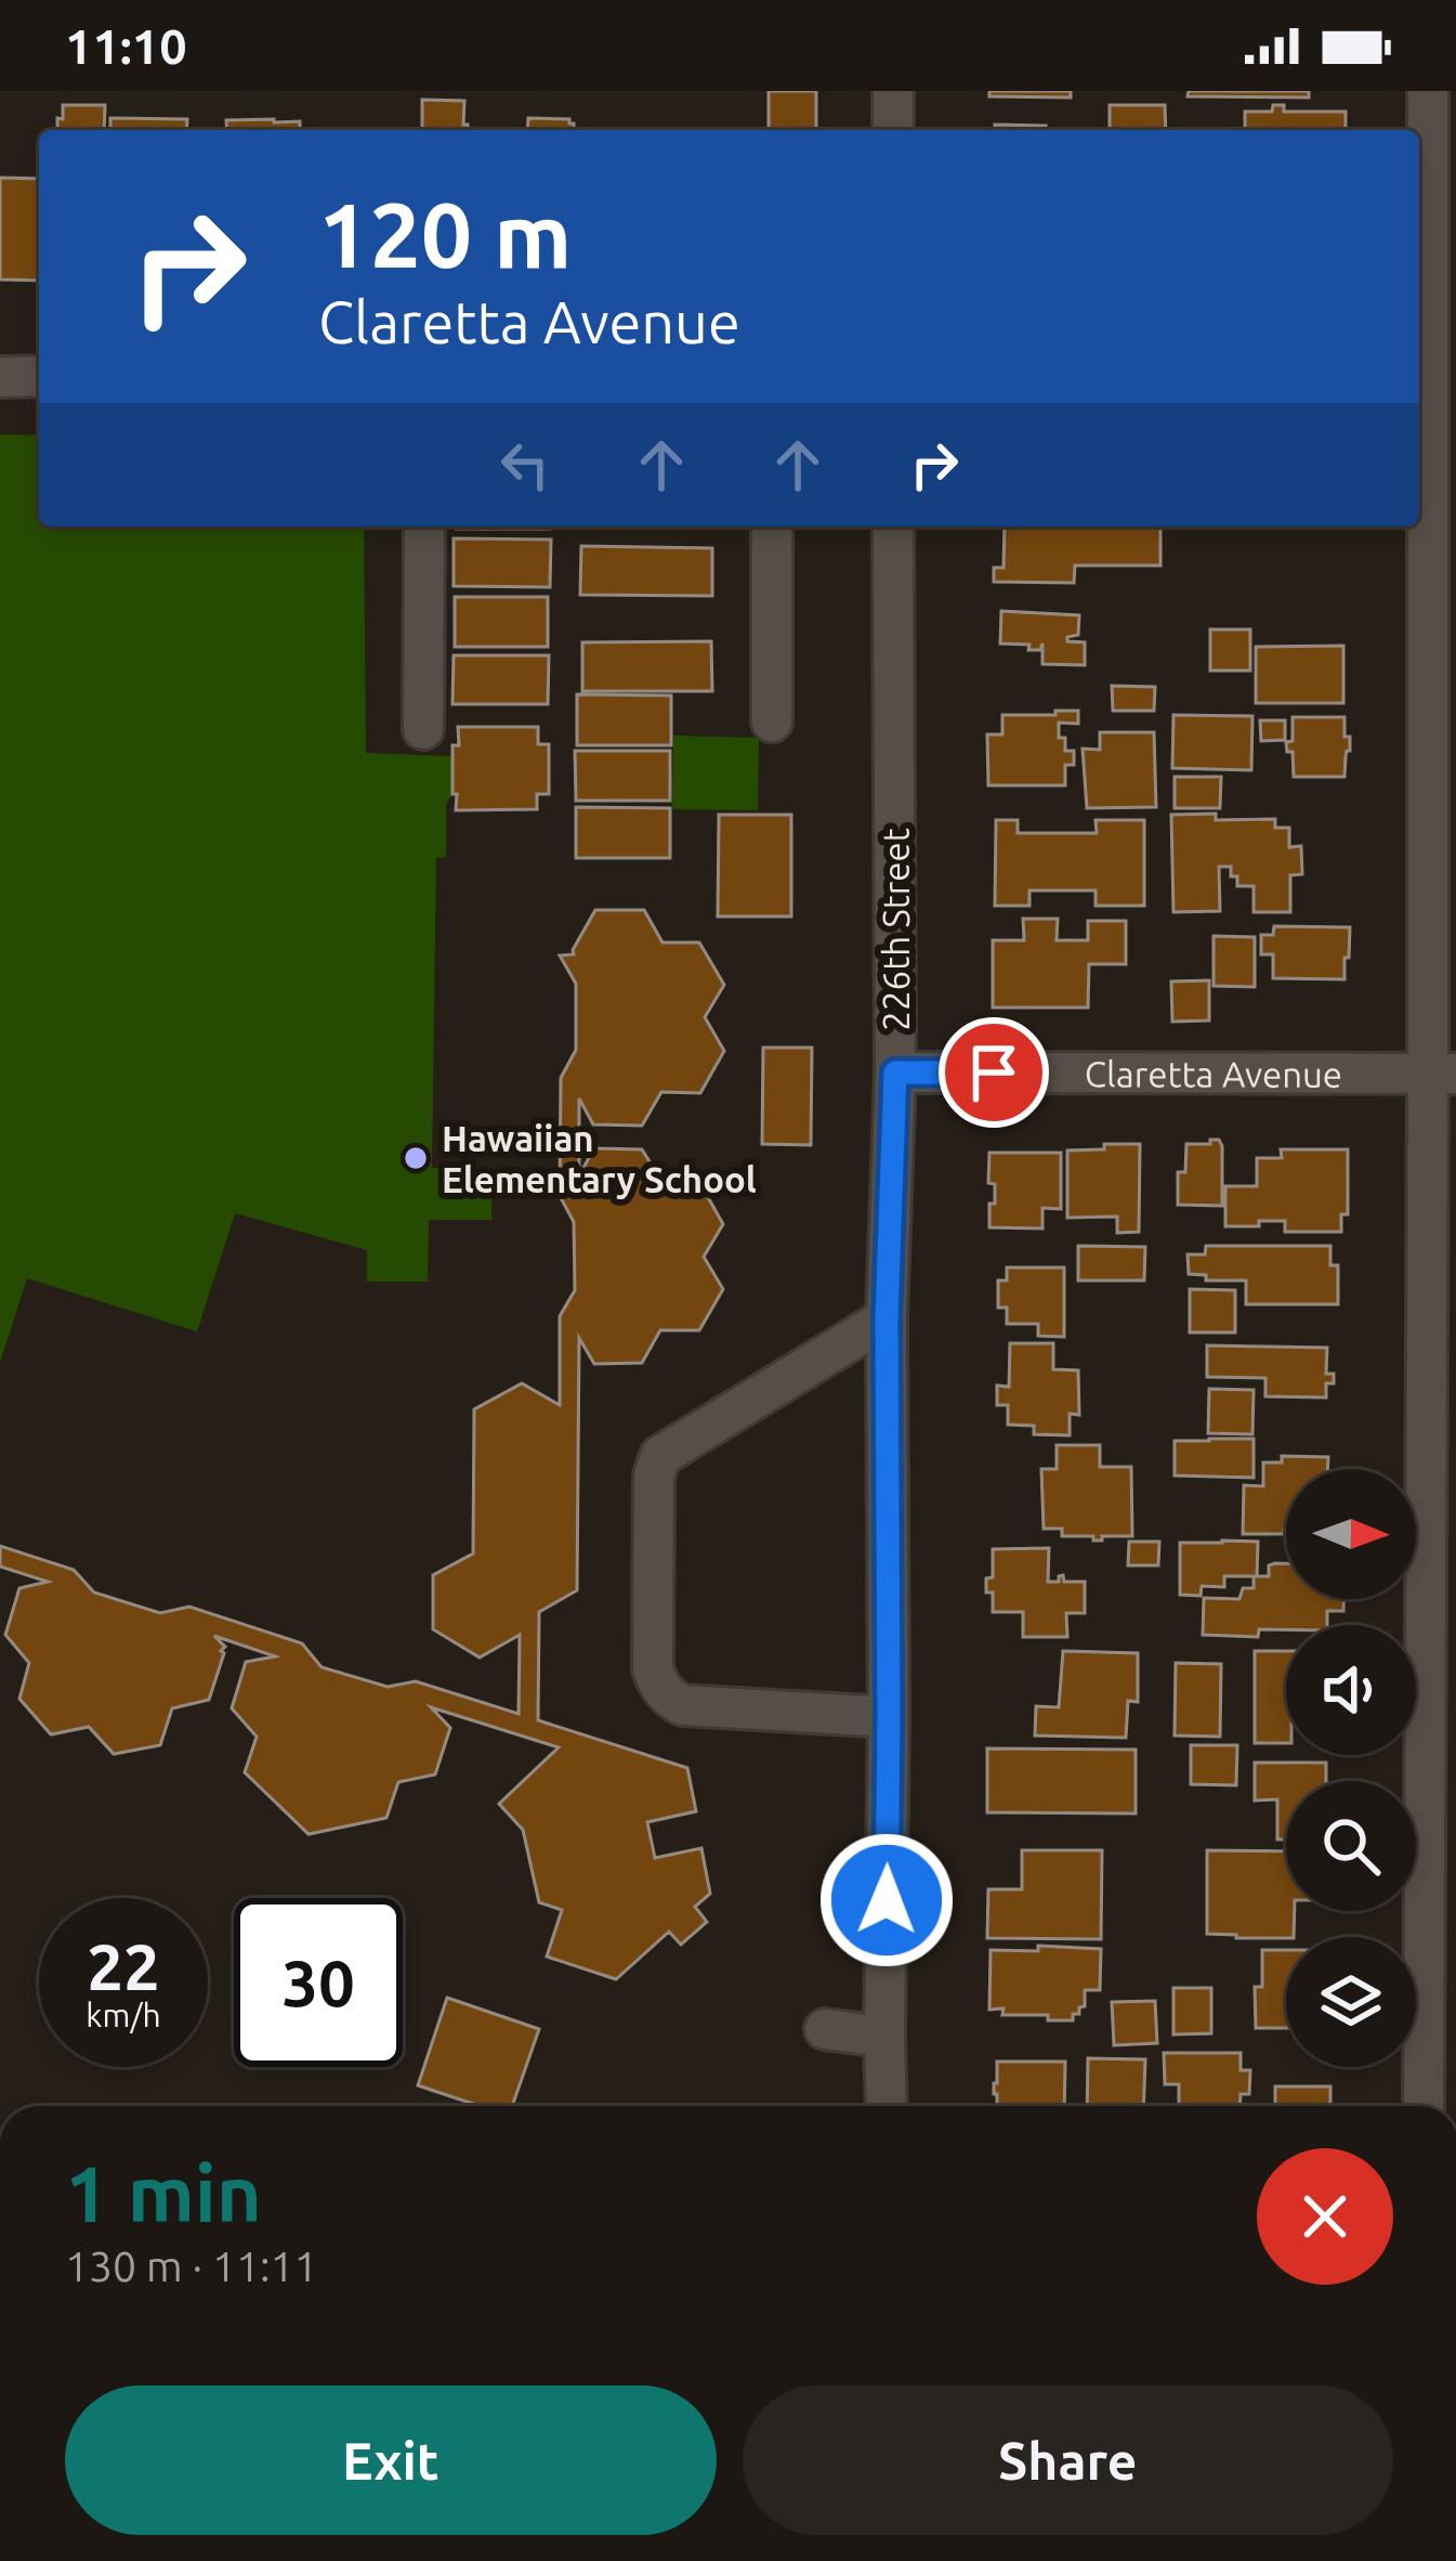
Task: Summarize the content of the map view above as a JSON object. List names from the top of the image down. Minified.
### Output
{"streets":{"street":["226th Street","Claretta Avenue"]},"crossings":[["226th Street","Claretta Avenue"]],"places":["Hawaiian Elementary School"],"north":"right","page":{"status":"11:10","turn":["120 m","Claretta Avenue"],"speed":"22 km/h","limit":"30","heading":["1 min","130 m · 11:11"],"buttons":["Exit","Share"]}}
